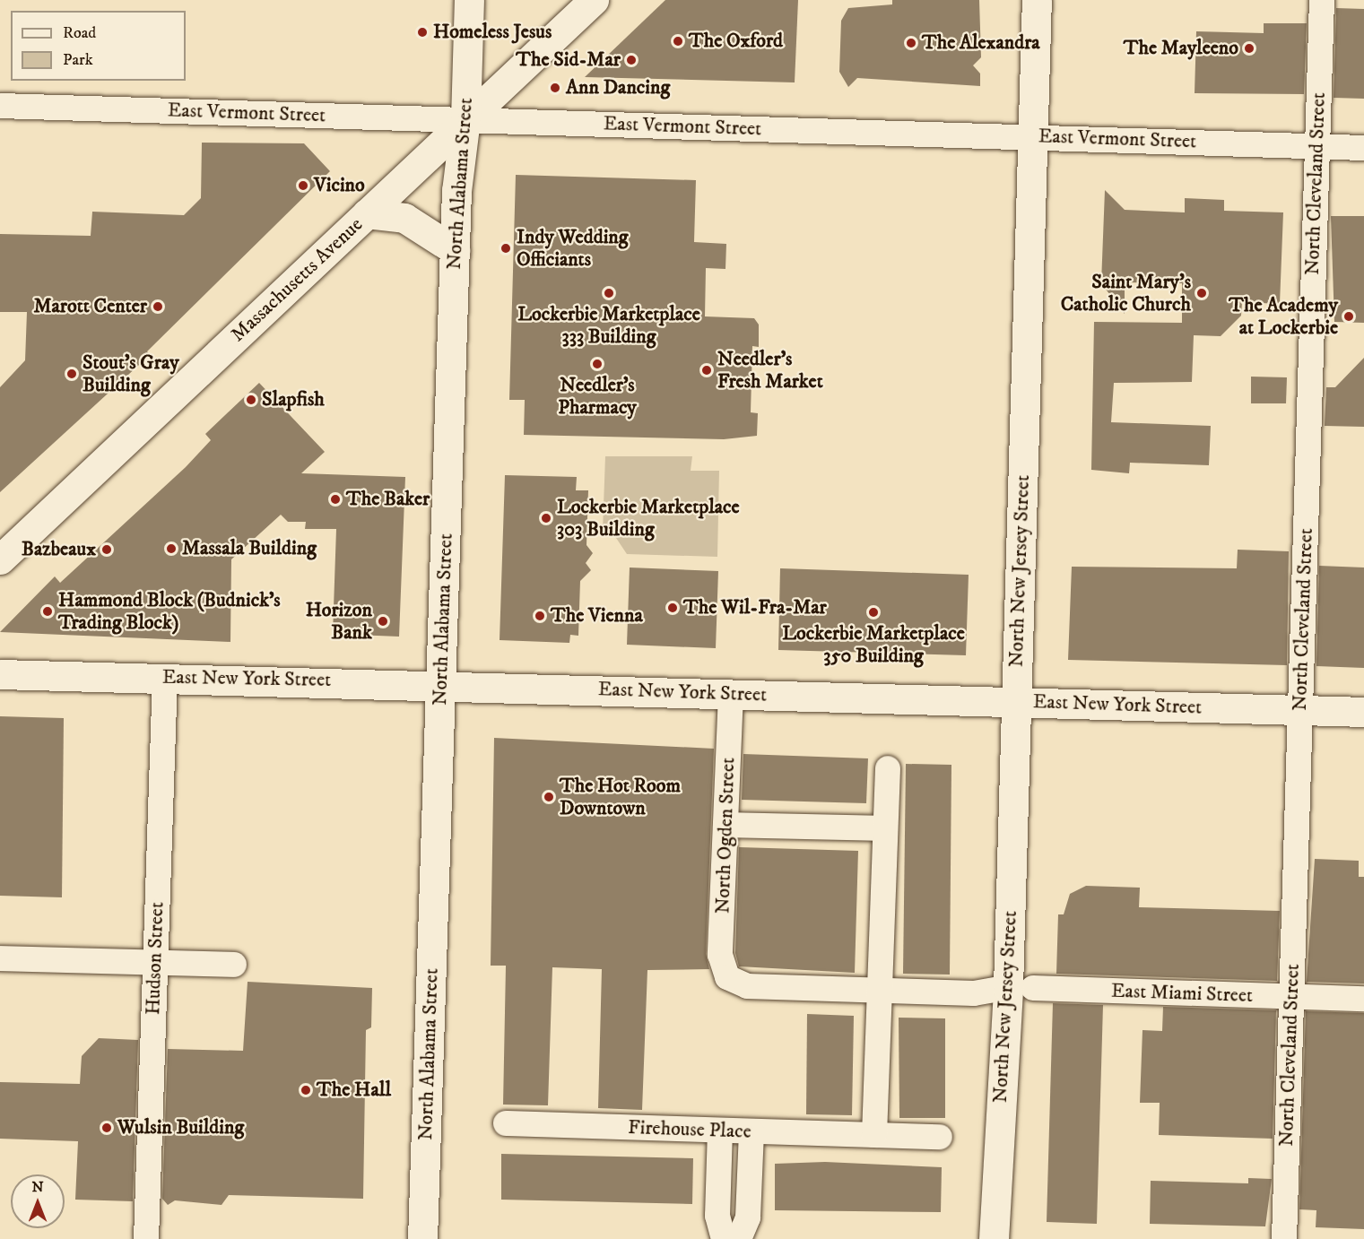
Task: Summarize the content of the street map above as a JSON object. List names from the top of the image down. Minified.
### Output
{"streets":{"main road":["North Alabama Street","Massachusetts Avenue","North New Jersey Street","East New York Street"],"street":["East Vermont Street","North Cleveland Street","North Ogden Street","Hudson Street","East Miami Street","Firehouse Place"]},"crossings":[["East Vermont Street","North Alabama Street"],["East Vermont Street","North Cleveland Street"],["East Vermont Street","Massachusetts Avenue"],["East Vermont Street","North New Jersey Street"],["North Alabama Street","Massachusetts Avenue"],["North Alabama Street","East New York Street"],["North Cleveland Street","East New York Street"],["North Cleveland Street","East Miami Street"],["North New Jersey Street","East New York Street"],["North New Jersey Street","East Miami Street"],["East New York Street","North Ogden Street"],["East New York Street","Hudson Street"],["North Ogden Street","East Miami Street"]],"places":["Homeless Jesus","The Oxford","The Alexandra","The Mayleeno","The Sid-Mar","Ann Dancing","Vicino","Indy Wedding Officiants","Lockerbie Marketplace 333 Building","Saint Mary's Catholic Church","Marott Center","The Academy at Lockerbie","Needler's Pharmacy","Needler's Fresh Market","Stout's Gray Building","Slapfish","The Baker","Lockerbie Marketplace 303 Building","Massala Building","Bazbeaux","The Wil-Fra-Mar","Hammond Block (Budnick's Trading Block)","Lockerbie Marketplace 350 Building","The Vienna","Horizon Bank","The Hot Room Downtown","The Hall","Wulsin Building"],"legend":["Road","Park"],"north":"top"}
